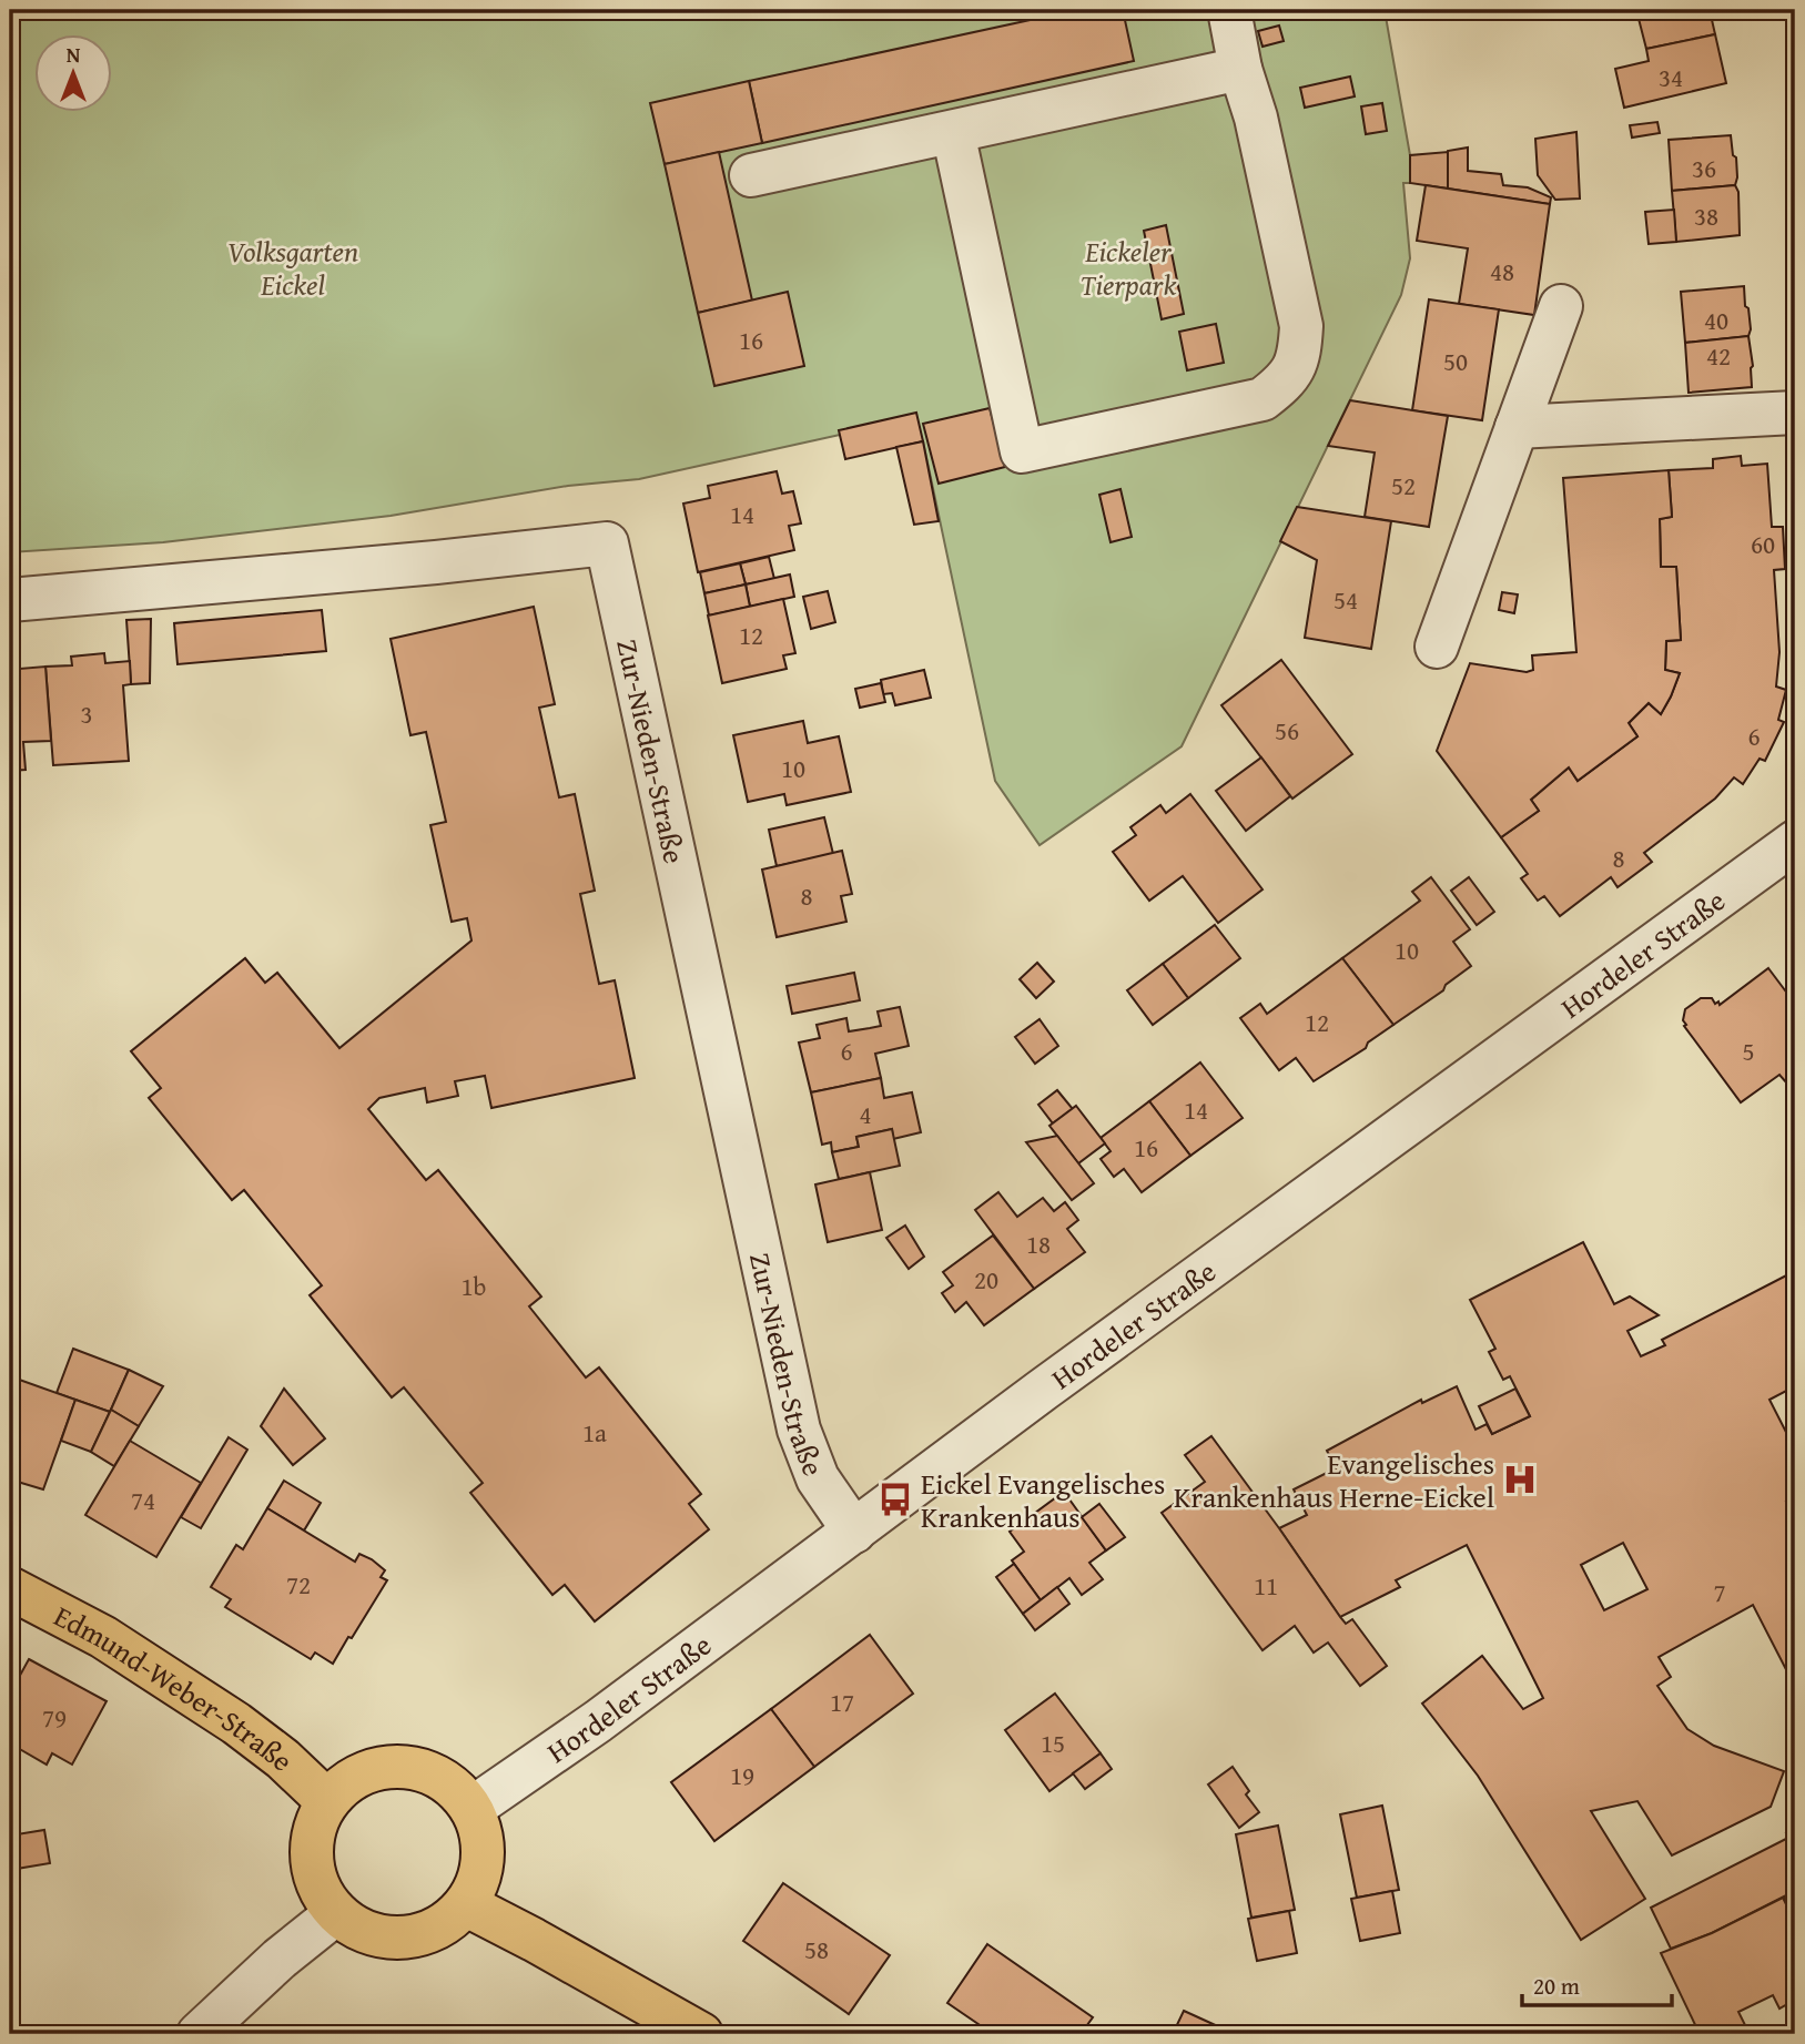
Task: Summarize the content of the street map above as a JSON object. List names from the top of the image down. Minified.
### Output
{"streets":{"main road":["Edmund-Weber-Straße"],"street":["Zur-Nieden-Straße","Hordeler Straße"]},"crossings":[["Zur-Nieden-Straße","Hordeler Straße"],["Hordeler Straße","Edmund-Weber-Straße"]],"parks":["Volksgarten Eickel","Eickeler Tierpark"],"places":{"hospital":["Evangelisches Krankenhaus Herne-Eickel"],"bus stop":["Eickel Evangelisches Krankenhaus"]},"house_numbers":["34","36","38","48","40","16","42","50","52","14","60","54","12","3","56","6","10","8","8","10","12","6","5","14","4","16","18","20","1b","1a","74","72","11","7","17","79","15","19","58"],"scale_bar":"20 m","north":"top"}
